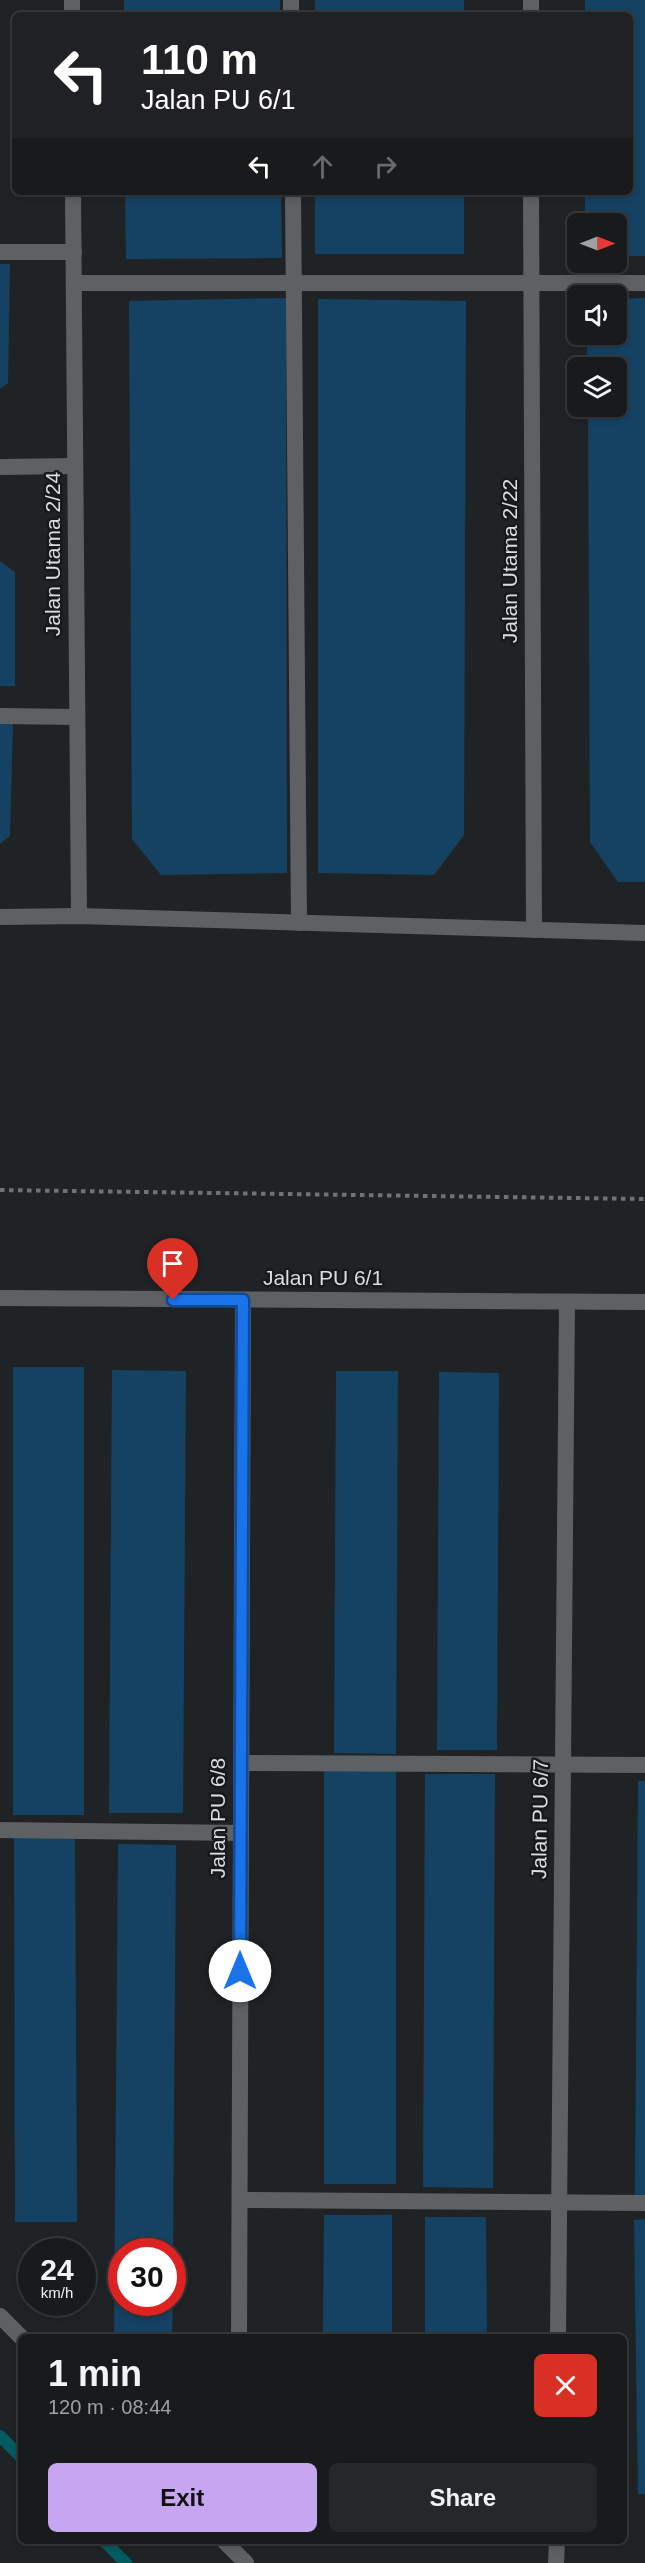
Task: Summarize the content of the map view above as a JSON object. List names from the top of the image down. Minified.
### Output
{"streets":{"street":["Jalan Utama 2/24","Jalan Utama 2/22","Jalan PU 6/1","Jalan PU 6/8","Jalan PU 6/7"]},"crossings":[["Jalan PU 6/1","Jalan PU 6/8"],["Jalan PU 6/1","Jalan PU 6/7"]],"north":"right","page":{"turn":["110 m","Jalan PU 6/1"],"speed":"24 km/h","limit":"30","heading":["1 min","120 m · 08:44"],"buttons":["Exit","Share"]}}
